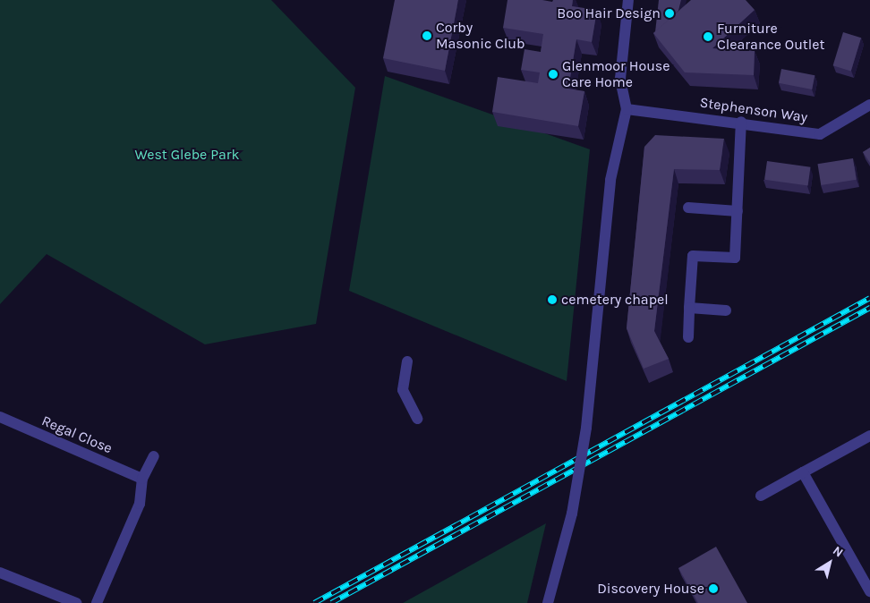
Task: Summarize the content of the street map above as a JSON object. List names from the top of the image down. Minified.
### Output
{"streets":{"street":["Stephenson Way","Regal Close"]},"parks":["West Glebe Park"],"places":["Boo Hair Design","Corby Masonic Club","Furniture Clearance Outlet","Glenmoor House Care Home","cemetery chapel","Discovery House"],"north":"top right"}
